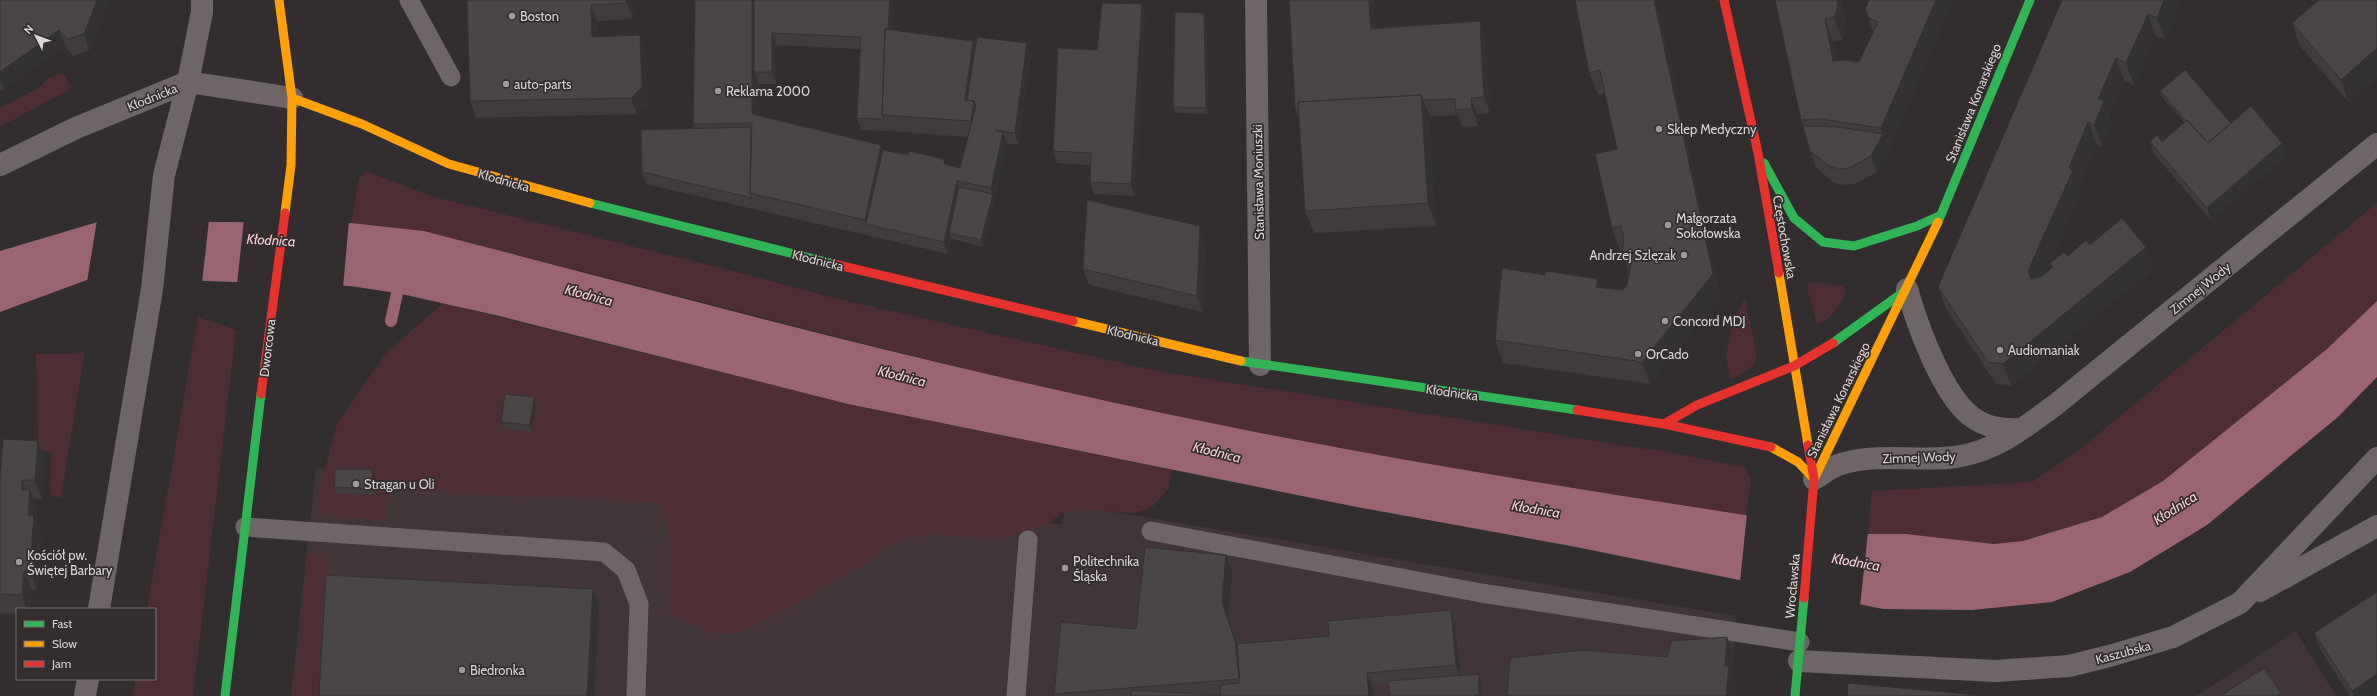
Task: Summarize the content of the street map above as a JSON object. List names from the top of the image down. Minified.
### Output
{"streets":{"street":["Kłodnicka","Stanisława Konarskiego","Stanisława Moniuszki","Częstochowska","Zimnej Wody","Dworcowa","Wrocławska","Kaszubska"]},"crossings":[["Kłodnicka","Stanisława Konarskiego"],["Kłodnicka","Stanisława Moniuszki"],["Kłodnicka","Częstochowska"],["Kłodnicka","Zimnej Wody"],["Kłodnicka","Dworcowa"],["Kłodnicka","Wrocławska"],["Stanisława Konarskiego","Częstochowska"],["Stanisława Konarskiego","Zimnej Wody"],["Stanisława Konarskiego","Wrocławska"],["Częstochowska","Zimnej Wody"],["Częstochowska","Wrocławska"],["Zimnej Wody","Wrocławska"],["Wrocławska","Kaszubska"]],"water":["Kłodnica"],"places":["Boston","auto-parts","Reklama 2000","Sklep Medyczny","Małgorzata Sokołowska","Andrzej Szlęzak","Concord MDJ","Audiomaniak","OrCado","Stragan u Oli","Kościół pw. Świętej Barbary","Politechnika Śląska","Biedronka"],"legend":["Fast","Slow","Jam"],"north":"top left"}
